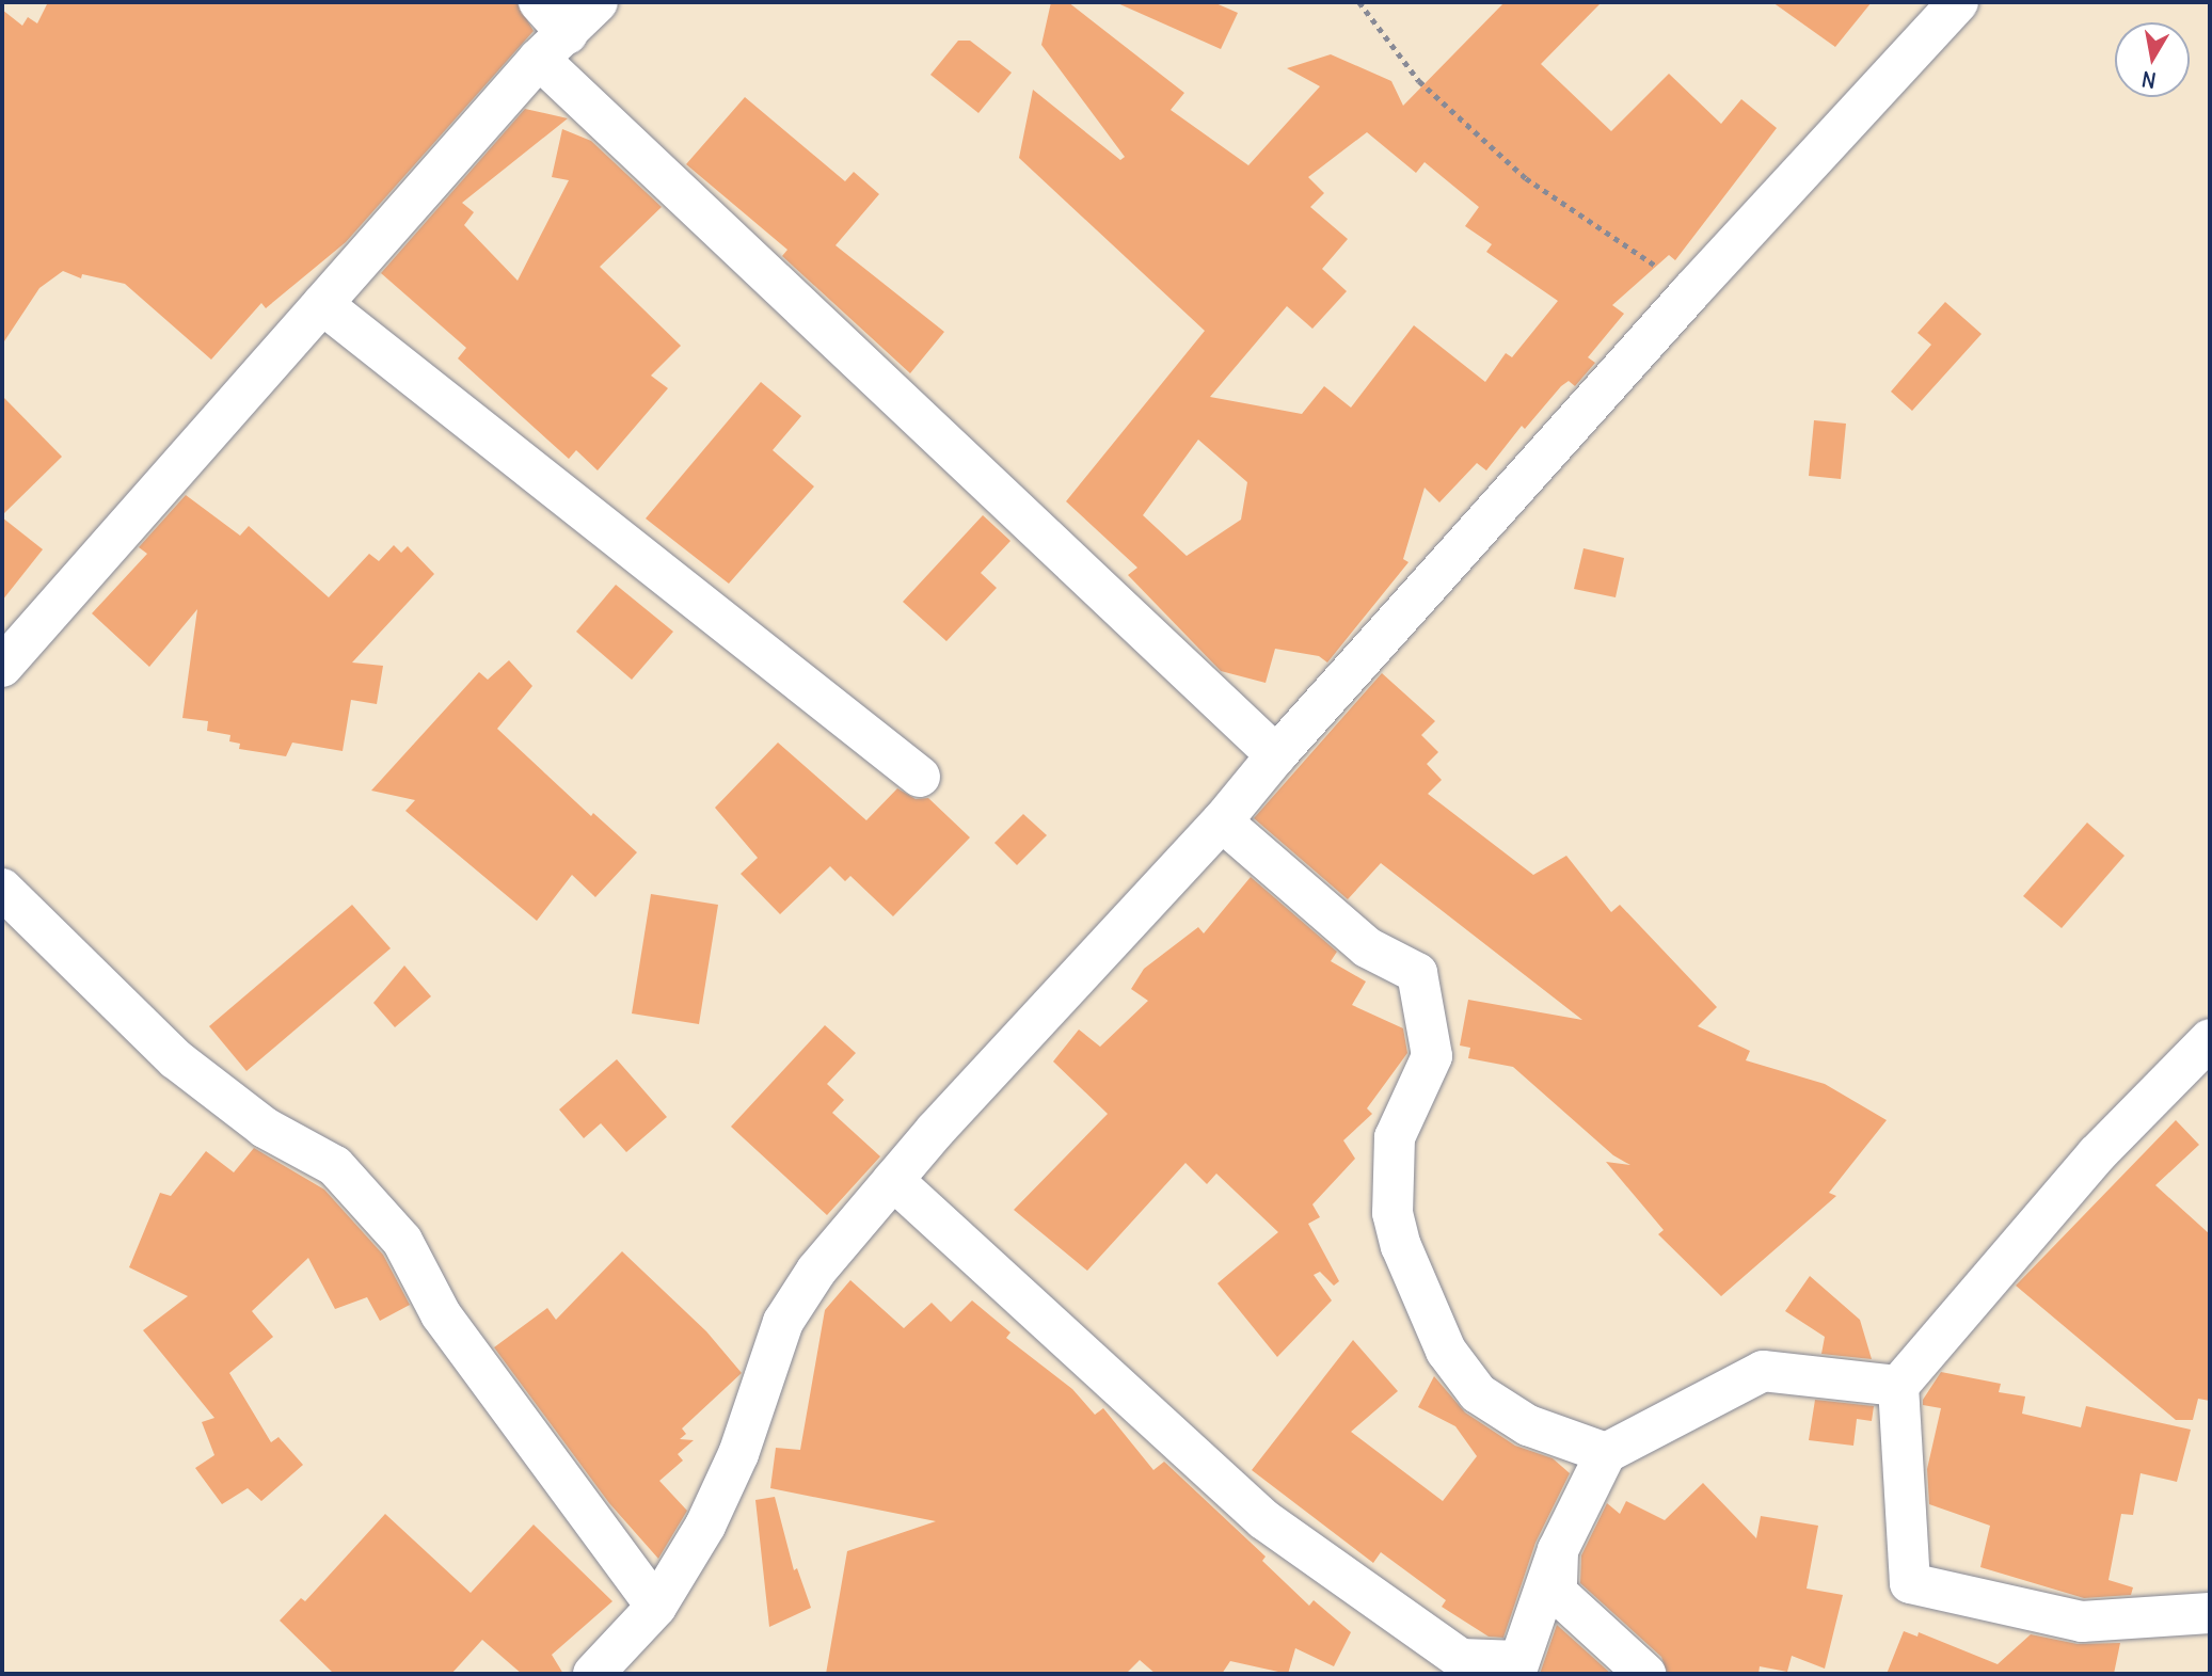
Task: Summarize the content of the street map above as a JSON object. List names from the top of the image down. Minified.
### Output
{"north":"bottom"}
